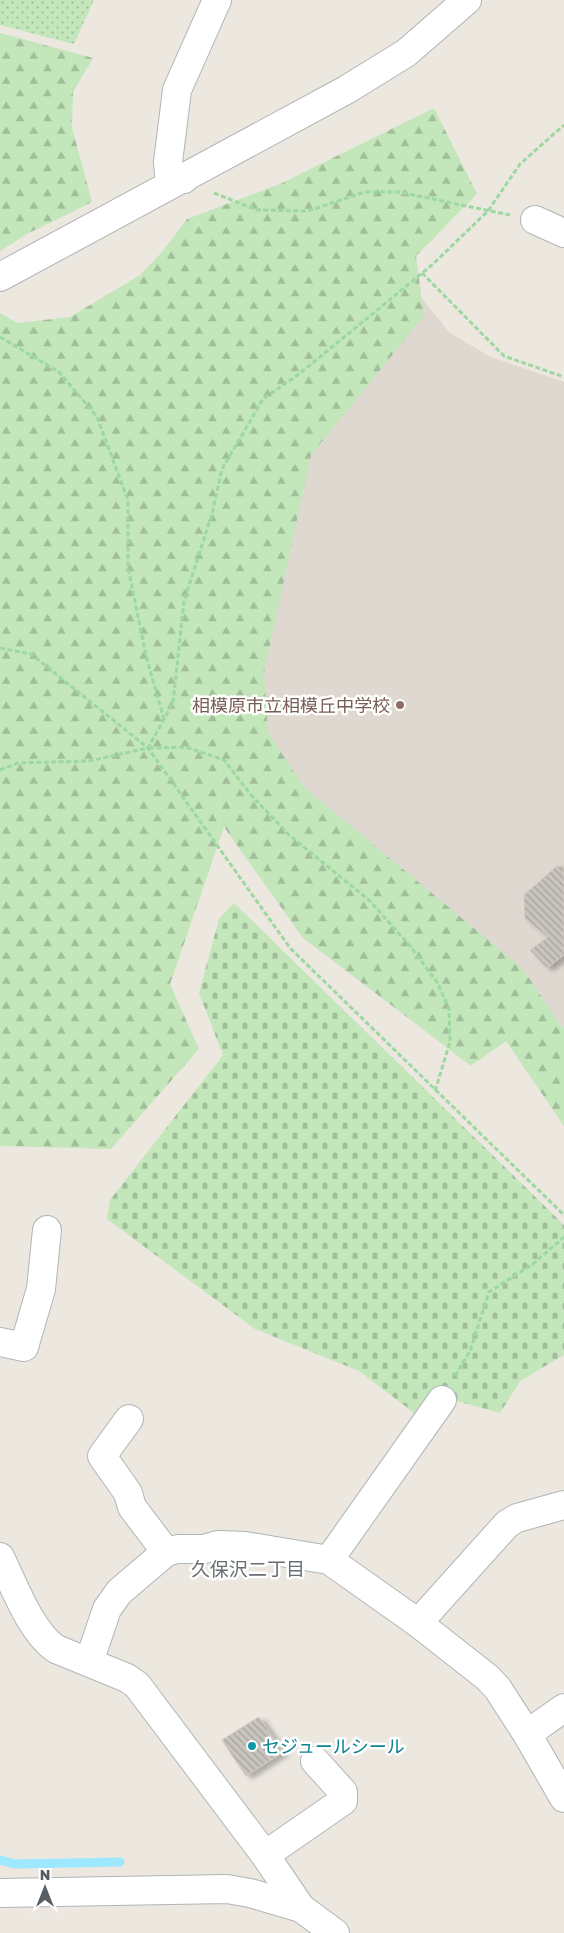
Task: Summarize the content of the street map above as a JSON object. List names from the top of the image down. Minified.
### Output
{"districts":["久保沢二丁目"],"places":["相模原市立相模丘中学校","セジュールシール"],"north":"top"}
